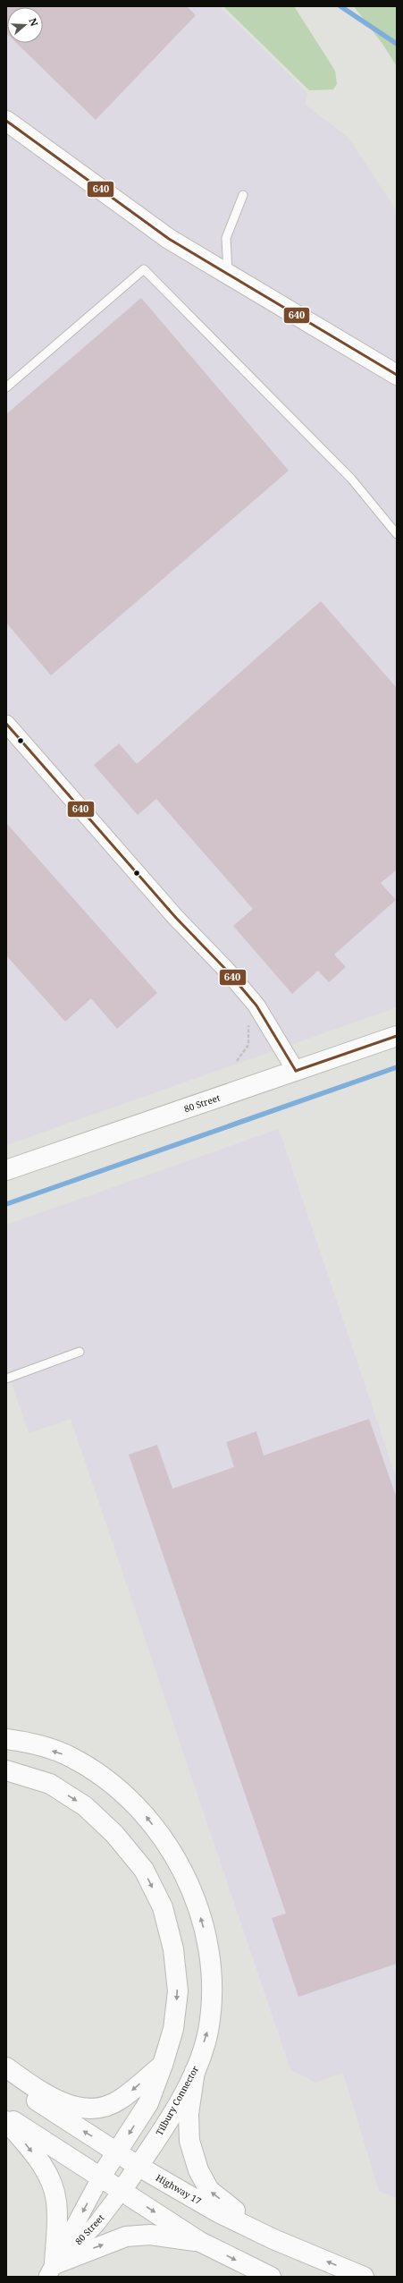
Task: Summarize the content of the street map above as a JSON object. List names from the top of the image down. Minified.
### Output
{"streets":{"main road":["80 Street","Tilbury Connector","Highway 17"]},"crossings":[["80 Street","Tilbury Connector"],["Tilbury Connector","Highway 17"]],"one_way":["Tilbury Connector"],"lines":["transit line 640"],"north":"right"}
